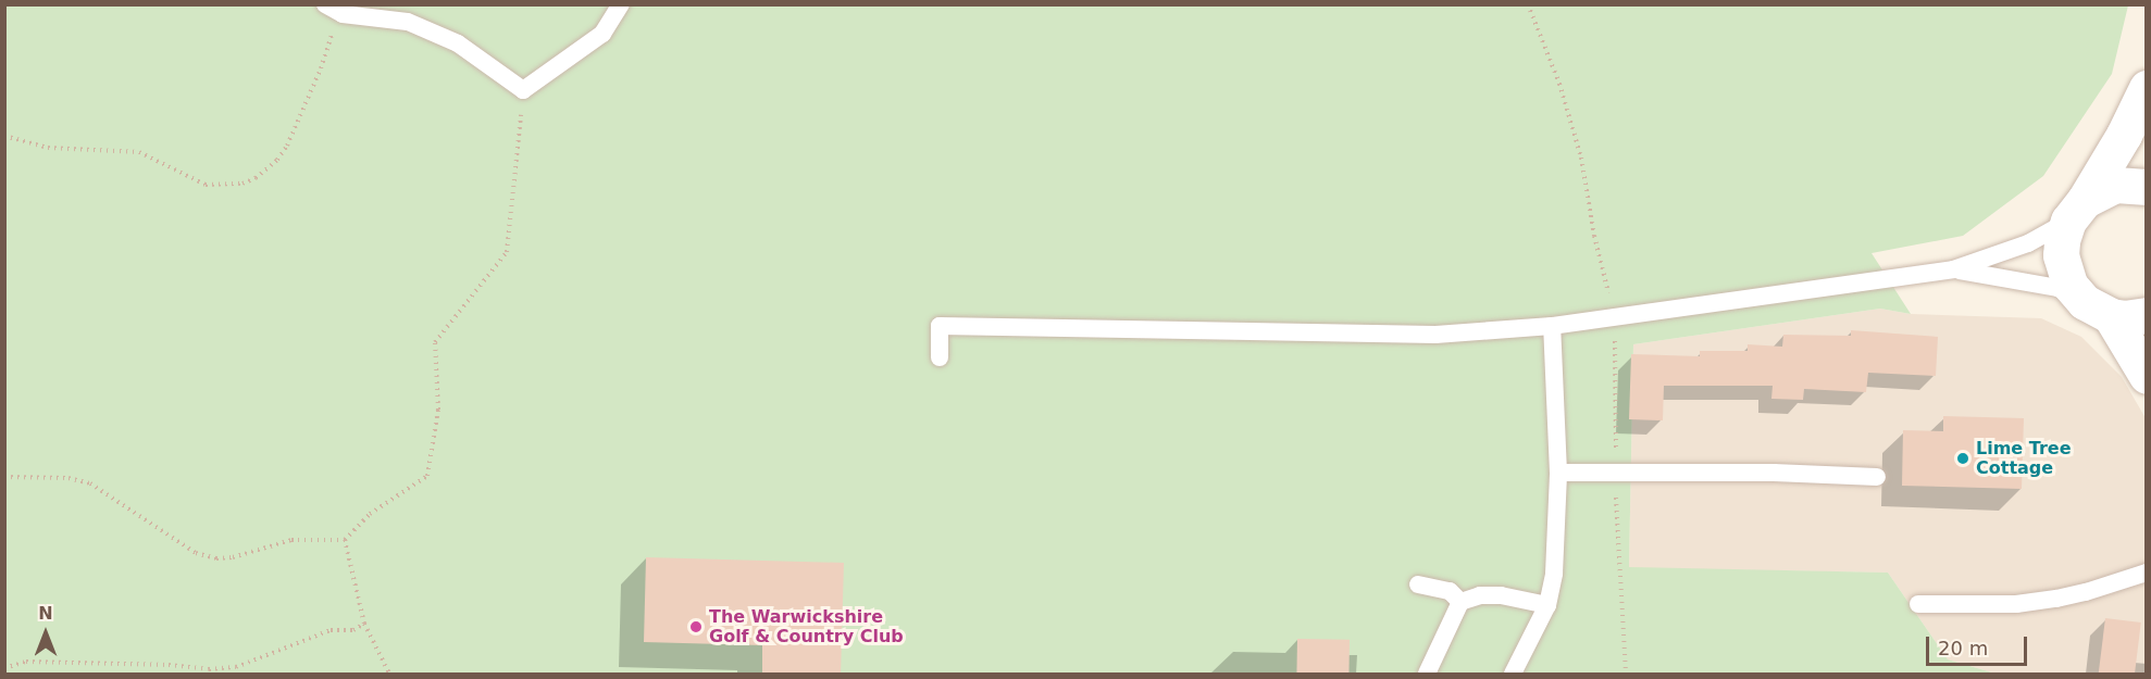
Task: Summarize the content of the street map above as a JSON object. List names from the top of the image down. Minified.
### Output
{"places":["Lime Tree Cottage","The Warwickshire Golf & Country Club"],"scale_bar":"20 m","north":"top"}
